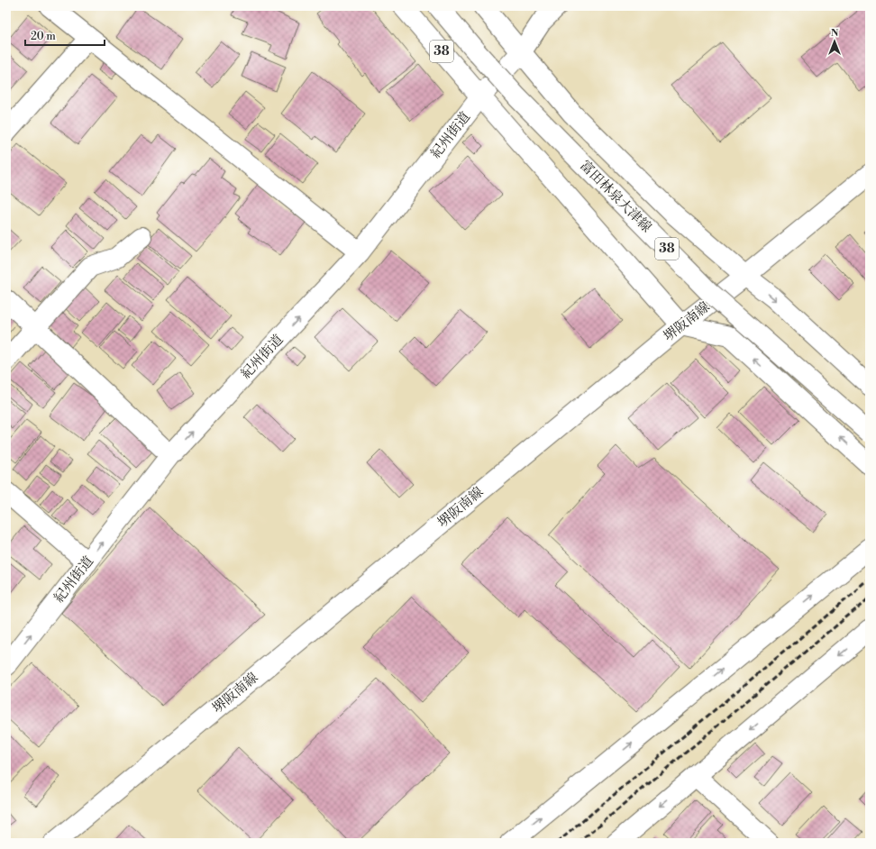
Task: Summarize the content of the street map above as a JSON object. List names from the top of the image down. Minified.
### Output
{"streets":{"street":["38","紀州街道","富田林泉大津線","堺阪南線"]},"crossings":[["38","紀州街道"],["38","堺阪南線"]],"one_way":["紀州街道"],"scale_bar":"20 m","north":"top"}
